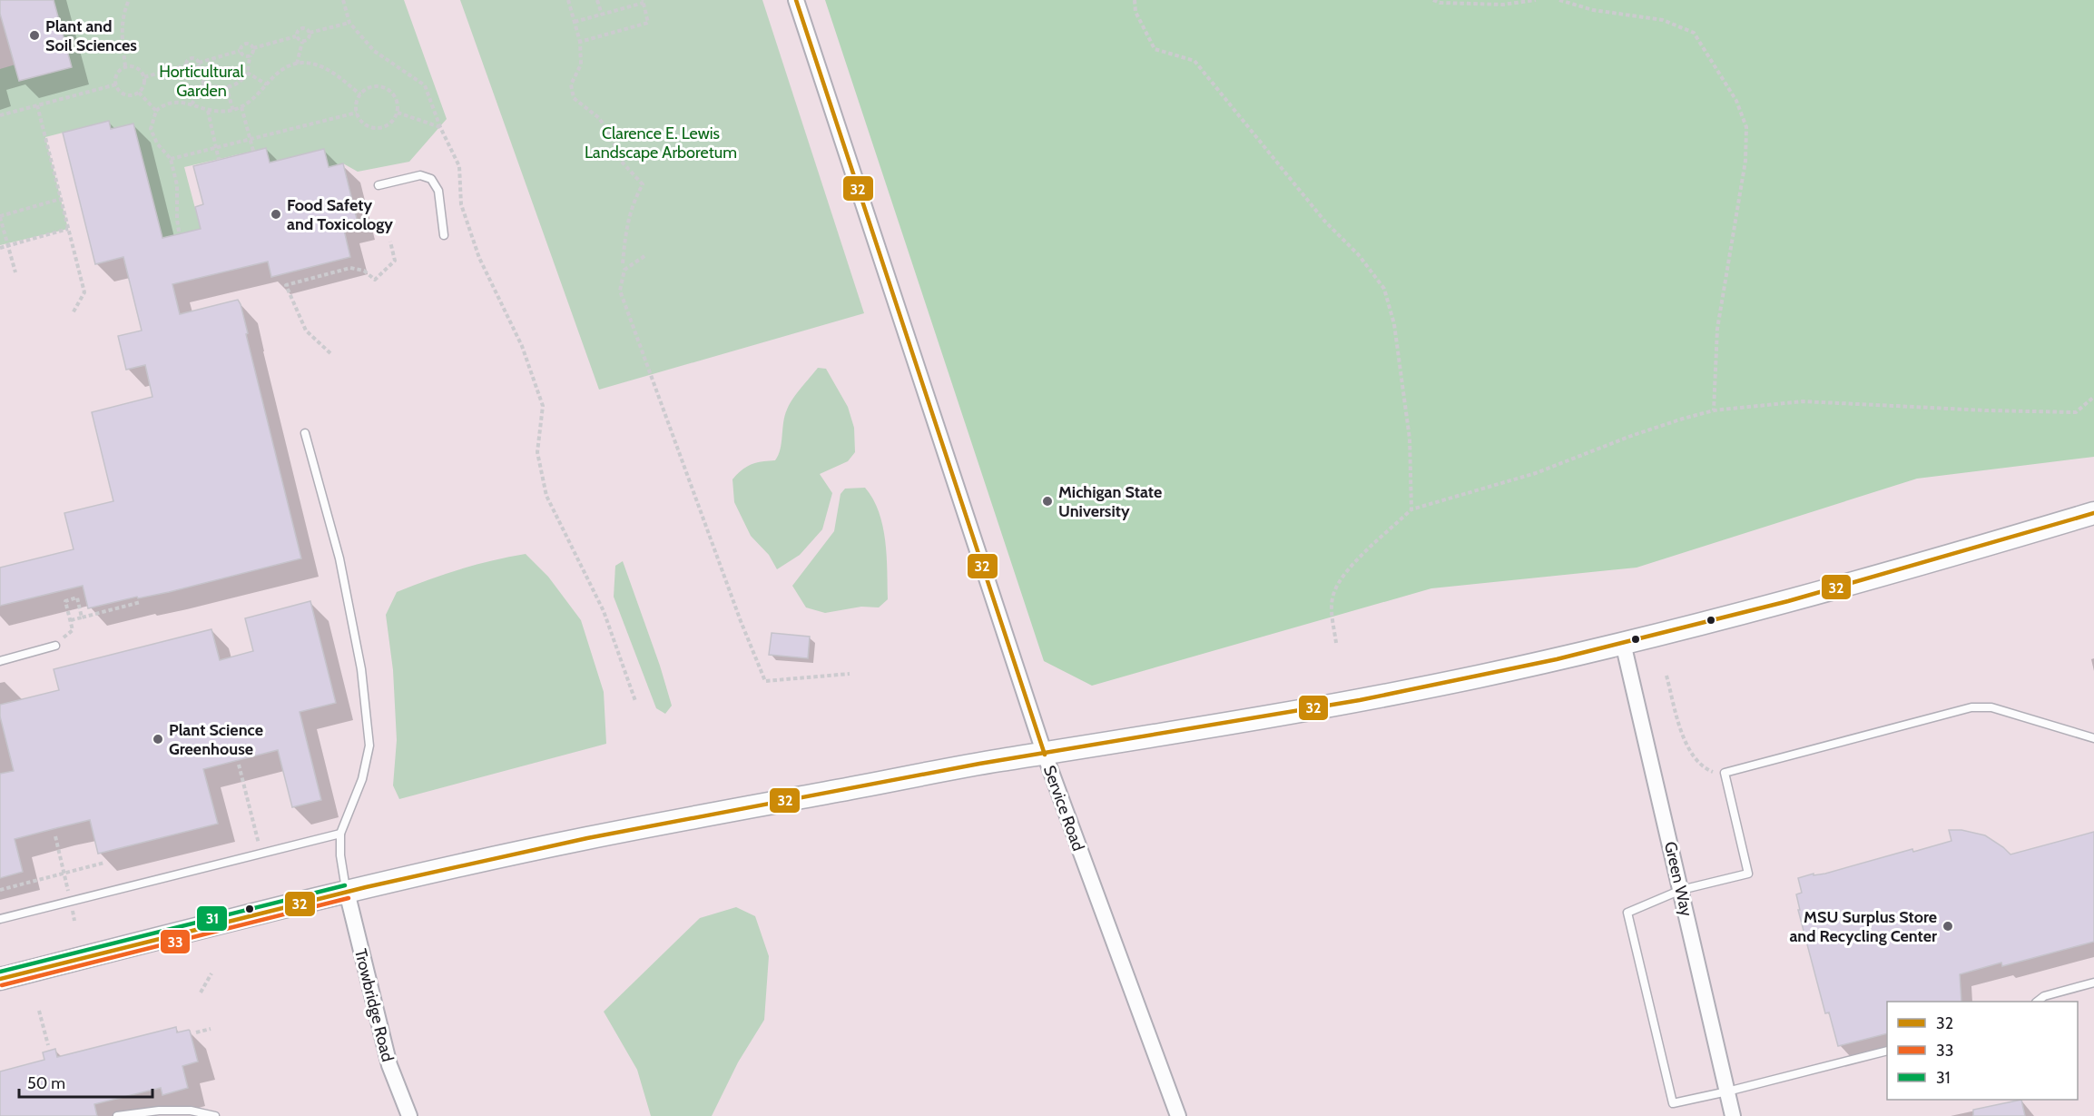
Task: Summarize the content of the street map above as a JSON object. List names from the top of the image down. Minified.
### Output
{"streets":{"street":["Service Road","Green Way","Trowbridge Road"]},"parks":["Horticultural Garden","Clarence E. Lewis Landscape Arboretum"],"places":["Plant and Soil Sciences","Food Safety and Toxicology","Michigan State University","Plant Science Greenhouse","MSU Surplus Store and Recycling Center"],"lines":["transit line 32","transit line 31","transit line 33"],"legend":["32","33","31"],"scale_bar":"50 m"}
